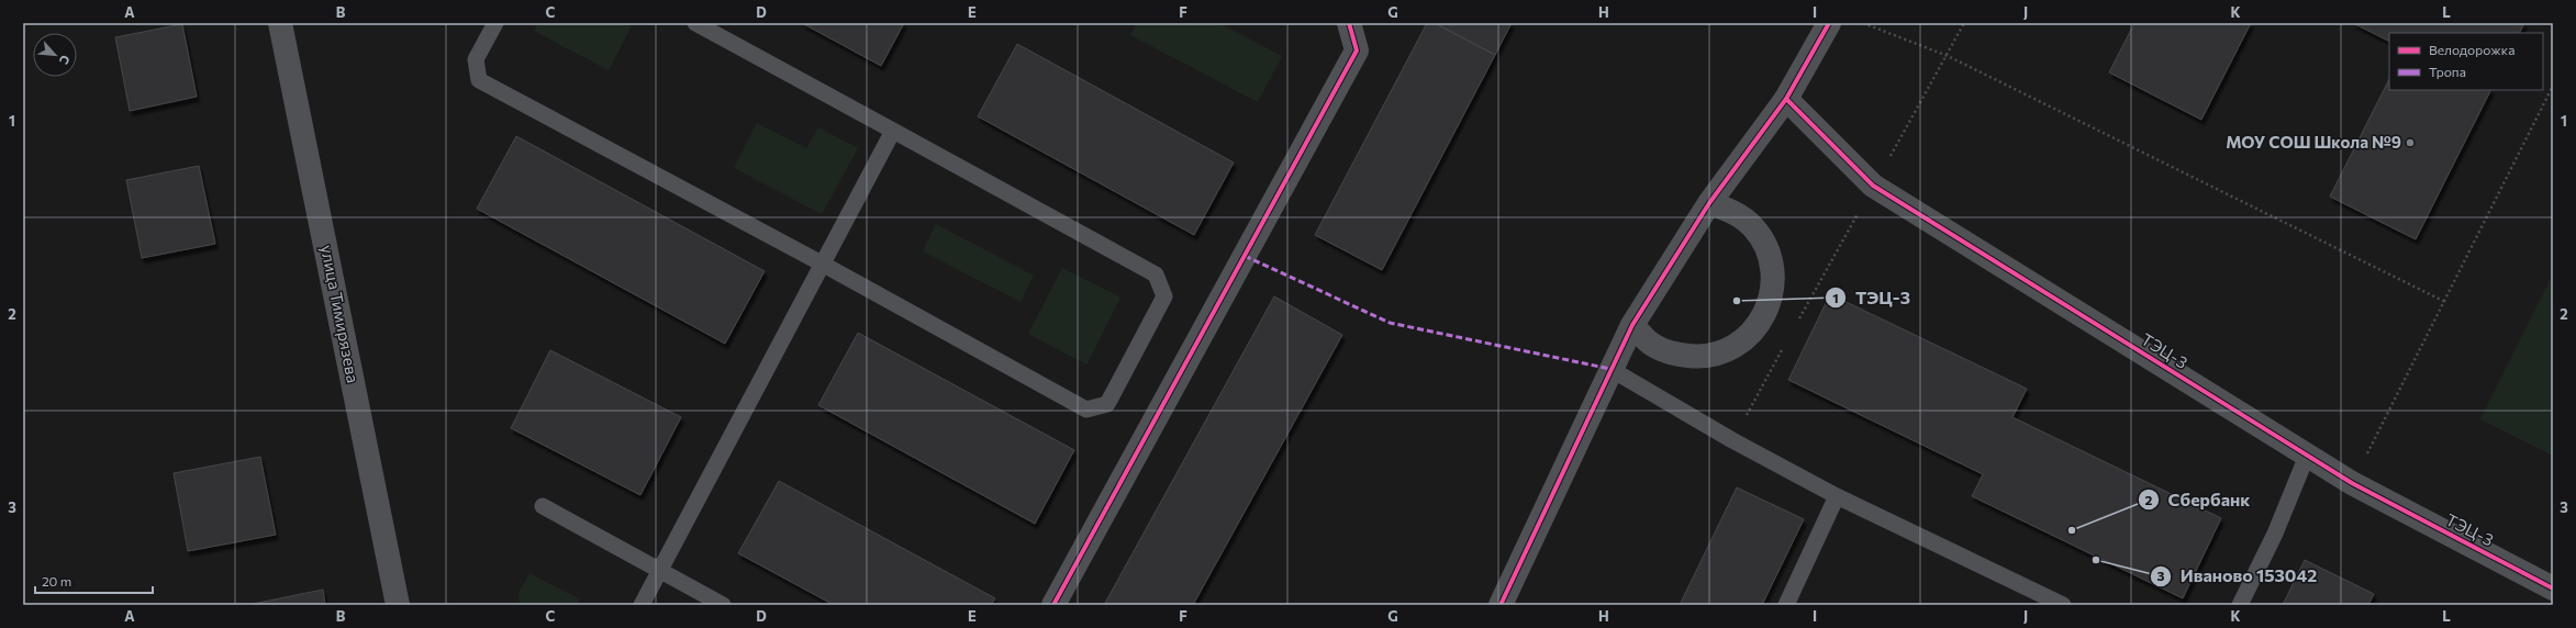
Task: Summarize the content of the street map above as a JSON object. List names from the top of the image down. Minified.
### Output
{"streets":{"street":["улица Тимирязева","ТЭЦ-3"]},"places":["МОУ СОШ Школа №9","ТЭЦ-3","Сбербанк","Иваново 153042"],"legend":["Велодорожка","Тропа"],"scale_bar":"20 m","north":"bottom right","grid":{"columns":["A","B","C","D","E","F","G","H","I","J","K","L"],"rows":["1","2","3"]}}
